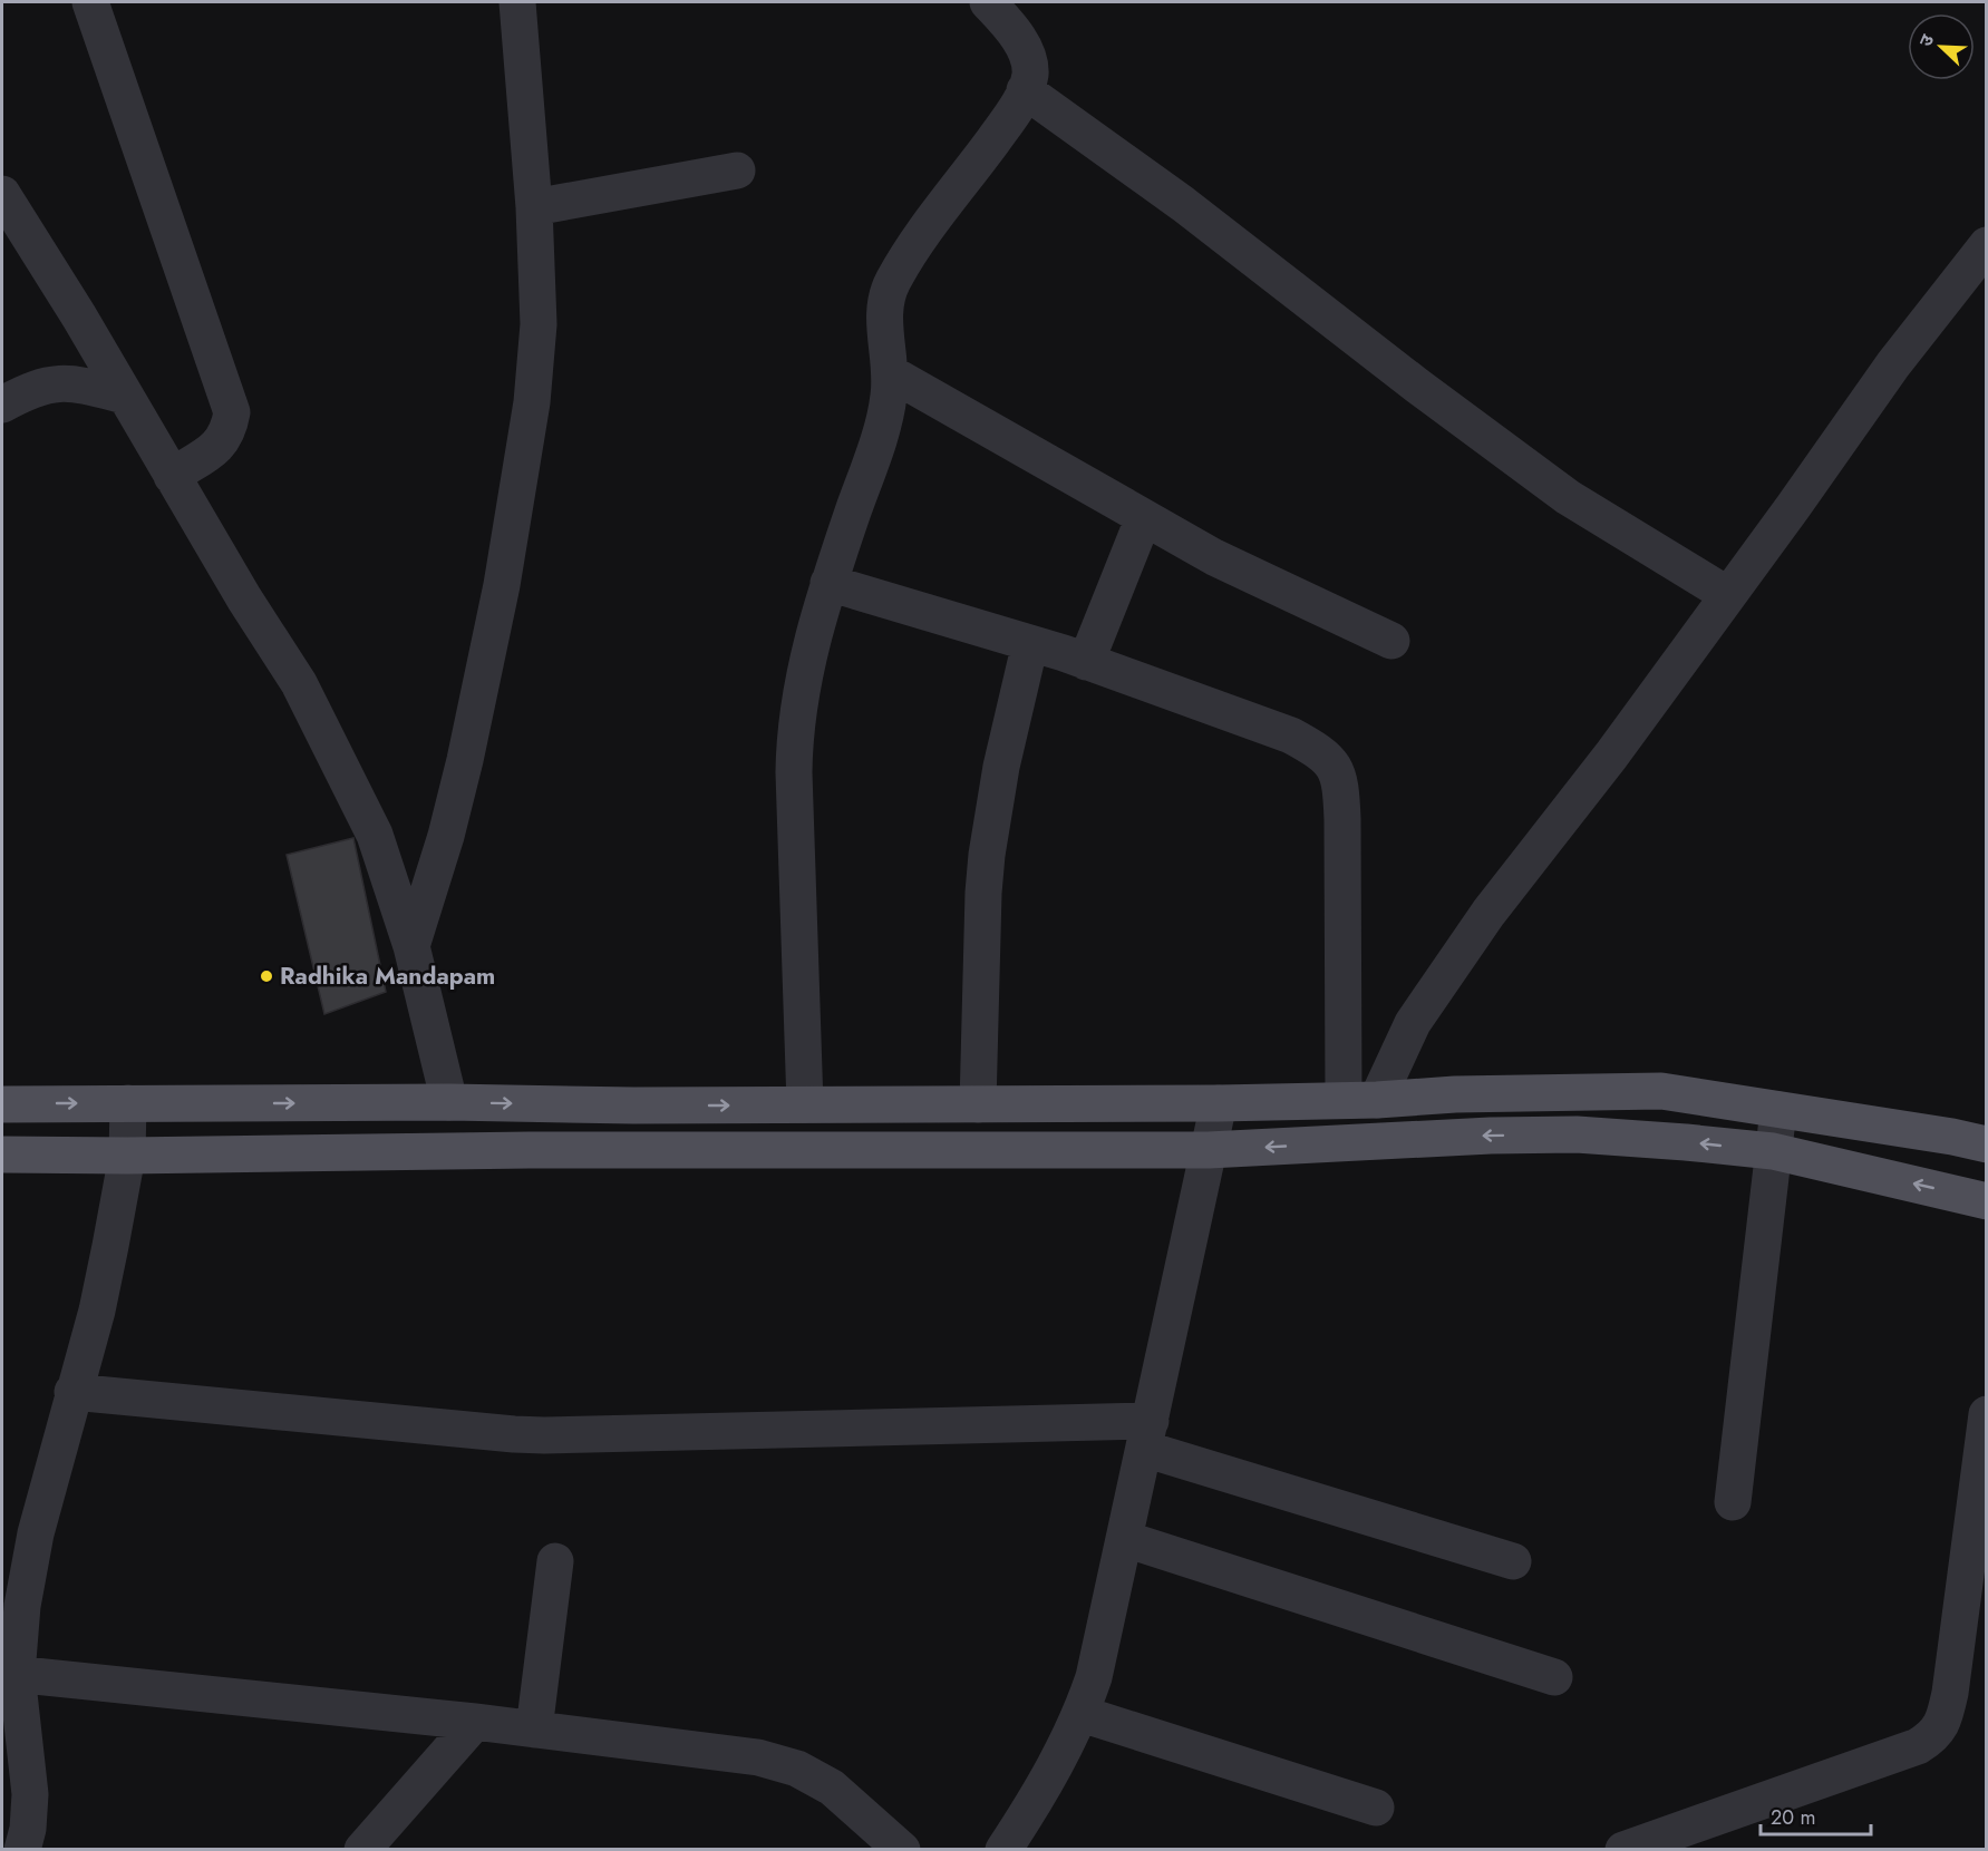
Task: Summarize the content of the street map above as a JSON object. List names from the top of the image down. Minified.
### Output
{"places":["Radhika Mandapam"],"scale_bar":"20 m","north":"top left"}
